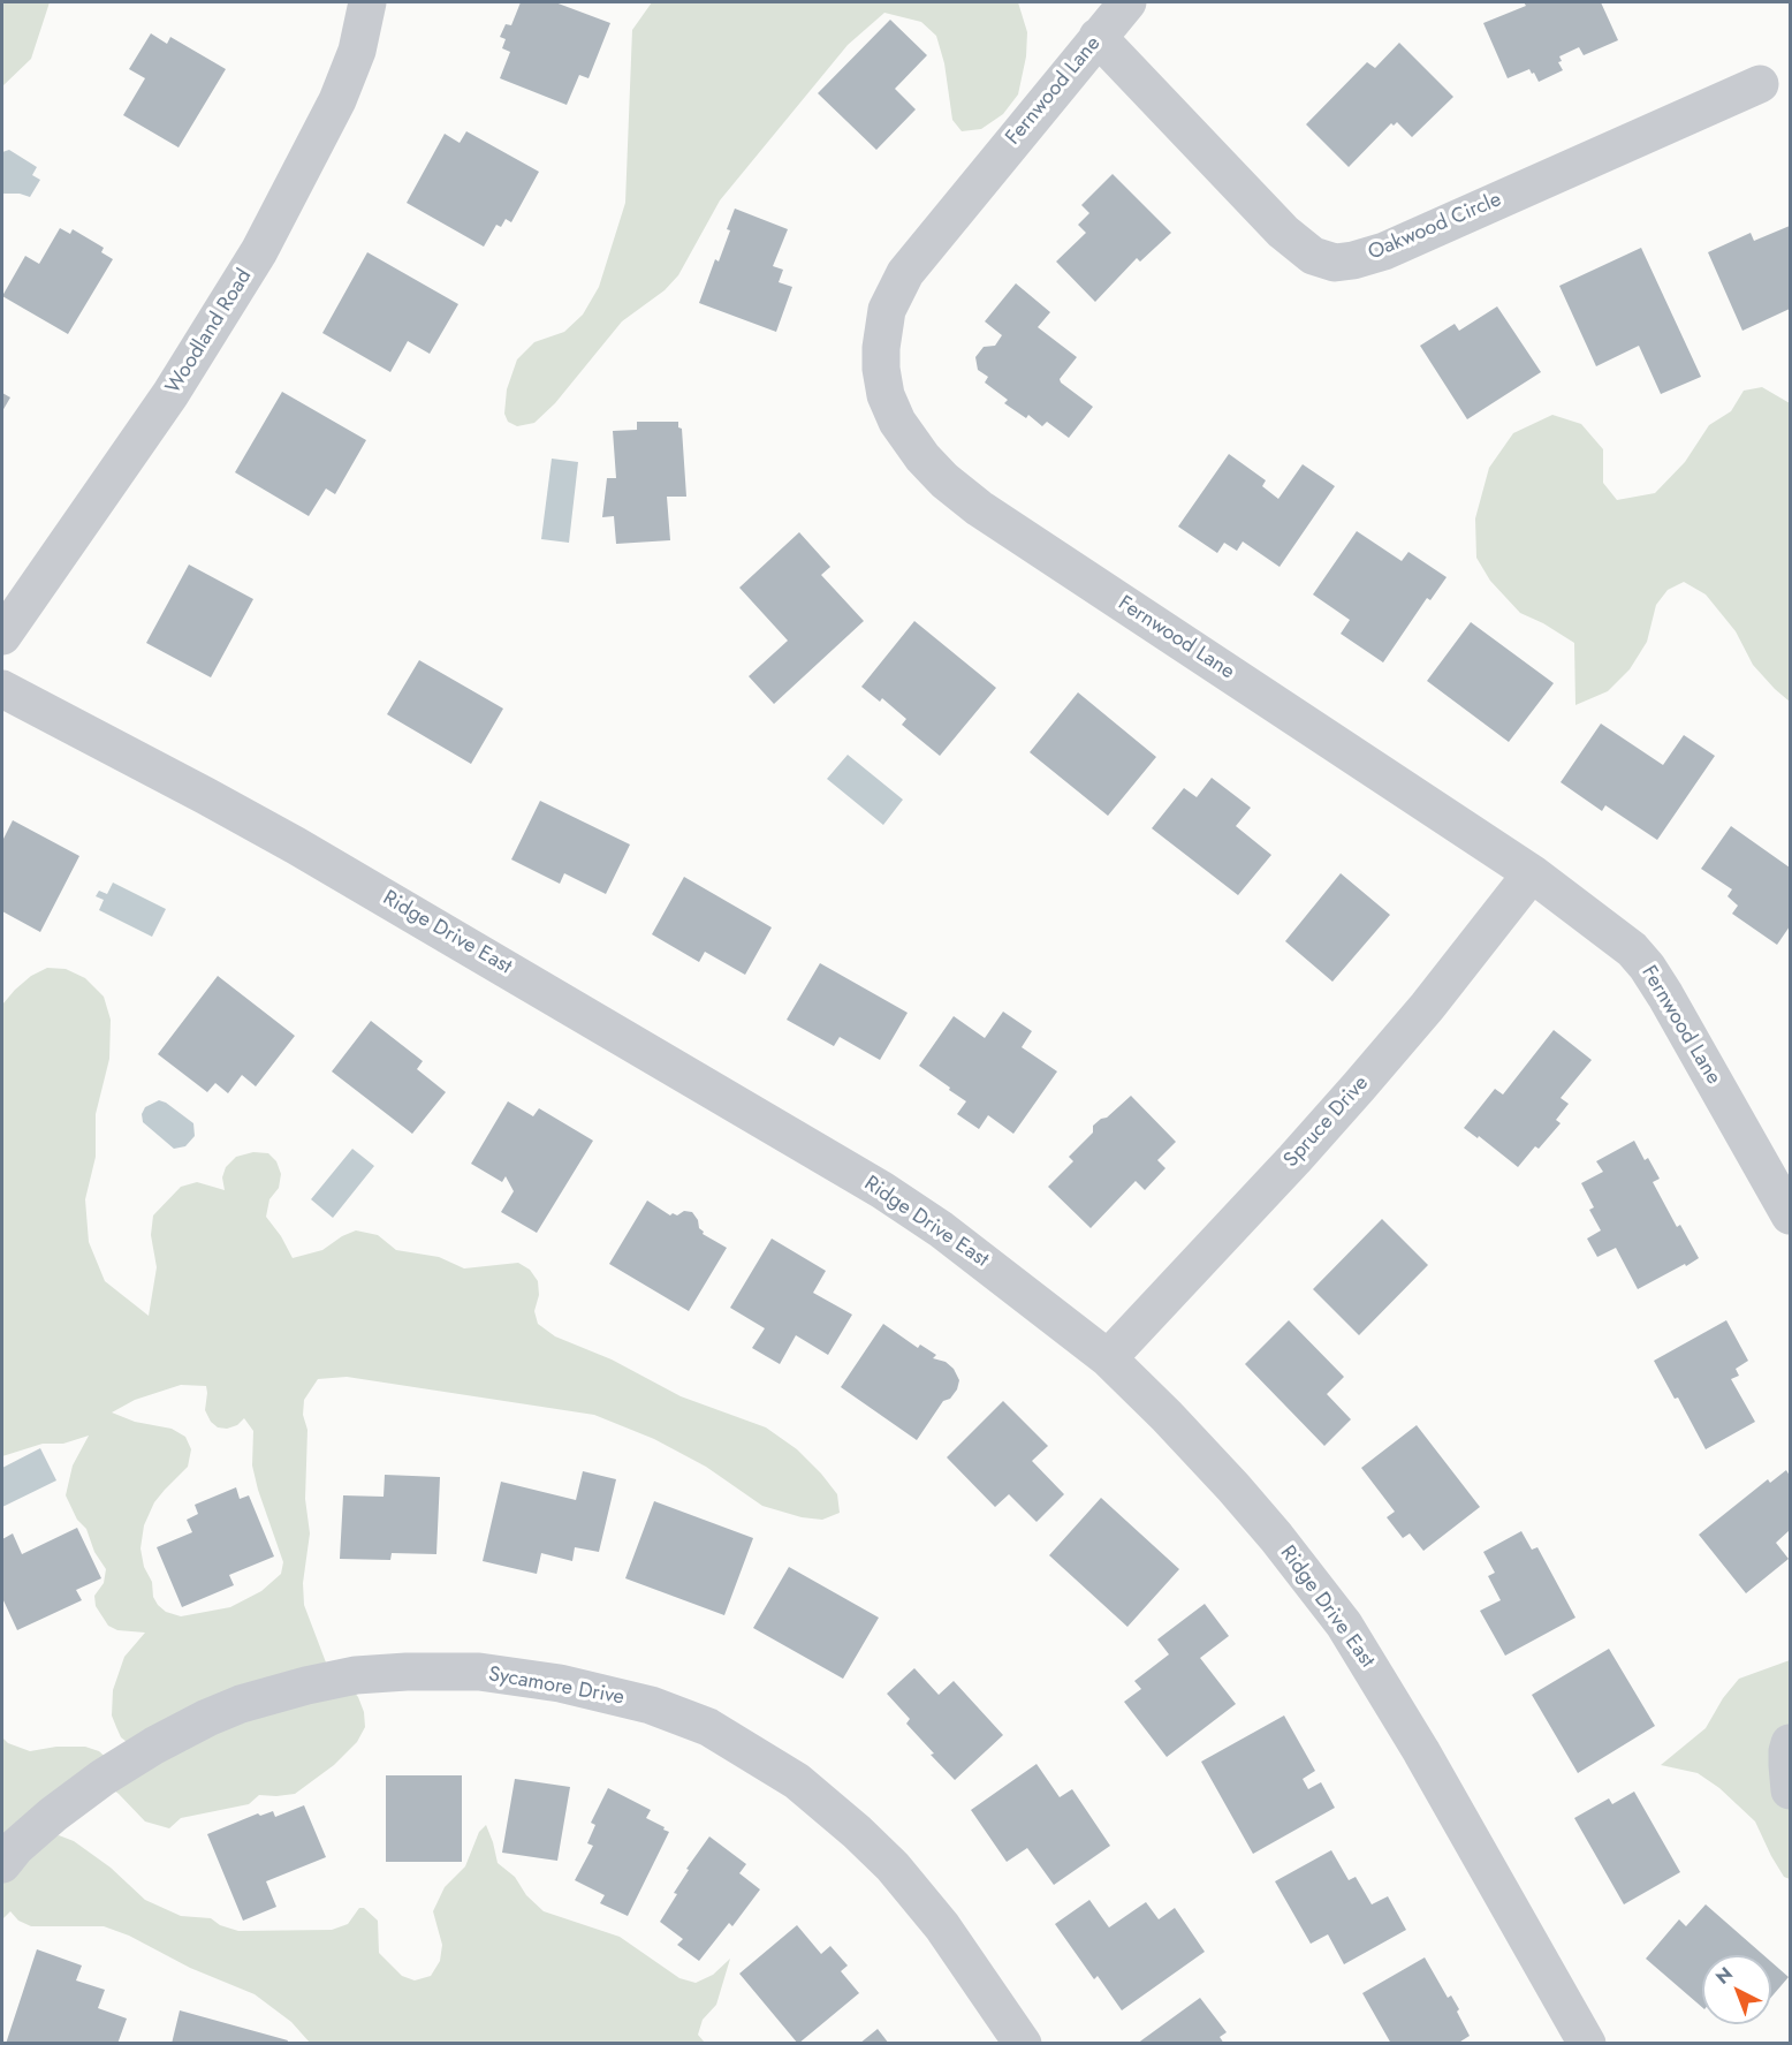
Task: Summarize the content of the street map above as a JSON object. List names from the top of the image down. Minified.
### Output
{"streets":{"street":["Fernwood Lane","Oakwood Circle","Woodland Road","Ridge Drive East","Spruce Drive","Sycamore Drive"]},"crossings":[["Fernwood Lane","Oakwood Circle"],["Fernwood Lane","Spruce Drive"],["Ridge Drive East","Spruce Drive"]],"north":"top left"}
